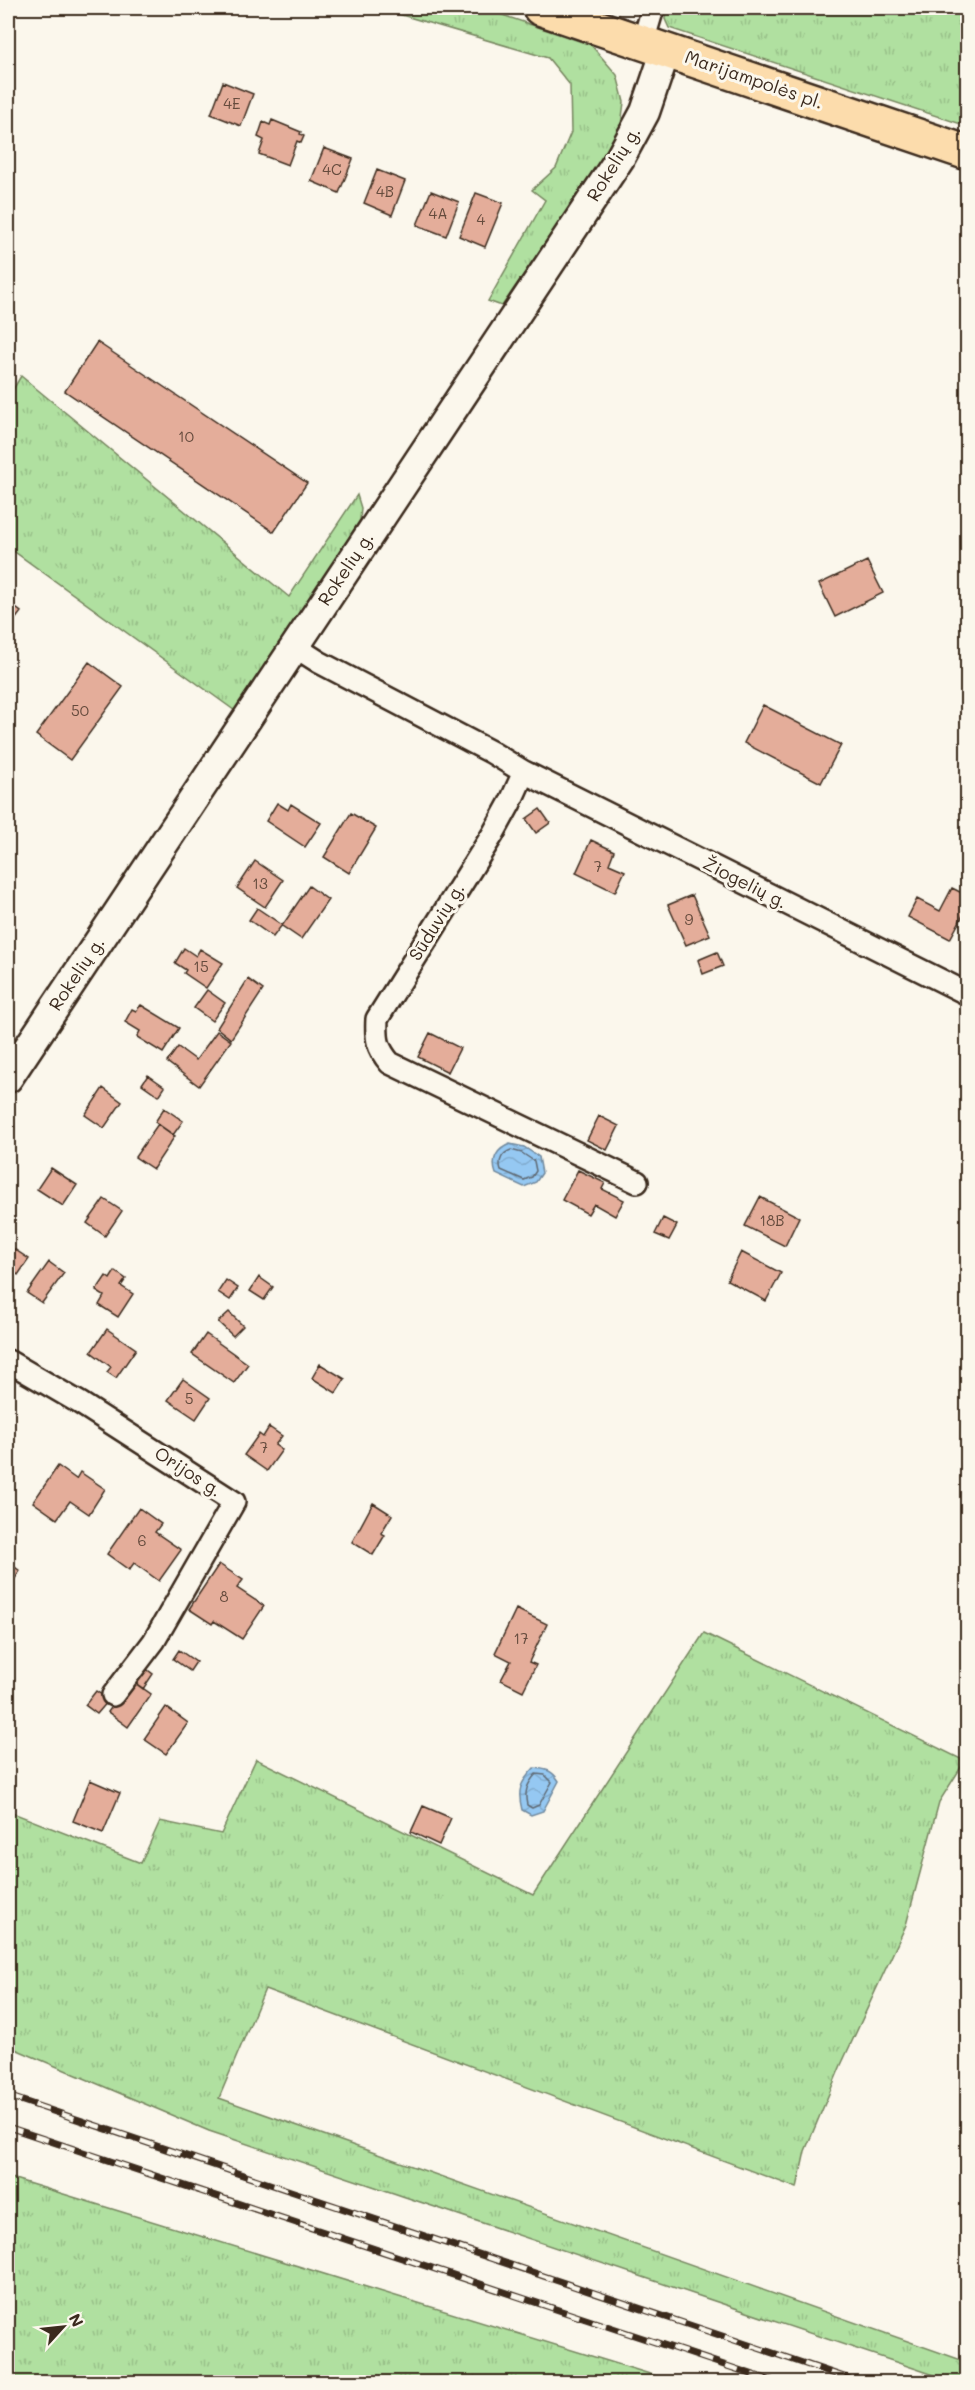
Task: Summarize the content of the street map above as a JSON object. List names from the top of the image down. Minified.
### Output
{"streets":{"main road":["Marijampolės pl.","Rokelių g."],"street":["Žiogelių g.","Sūduvių g.","Orijos g."]},"crossings":[["Marijampolės pl.","Rokelių g."],["Žiogelių g.","Sūduvių g."]],"house_numbers":["4E","4C","4B","4A","4","10","50","7","13","9","15","18B","5","7","6","8","17"],"north":"top right"}
